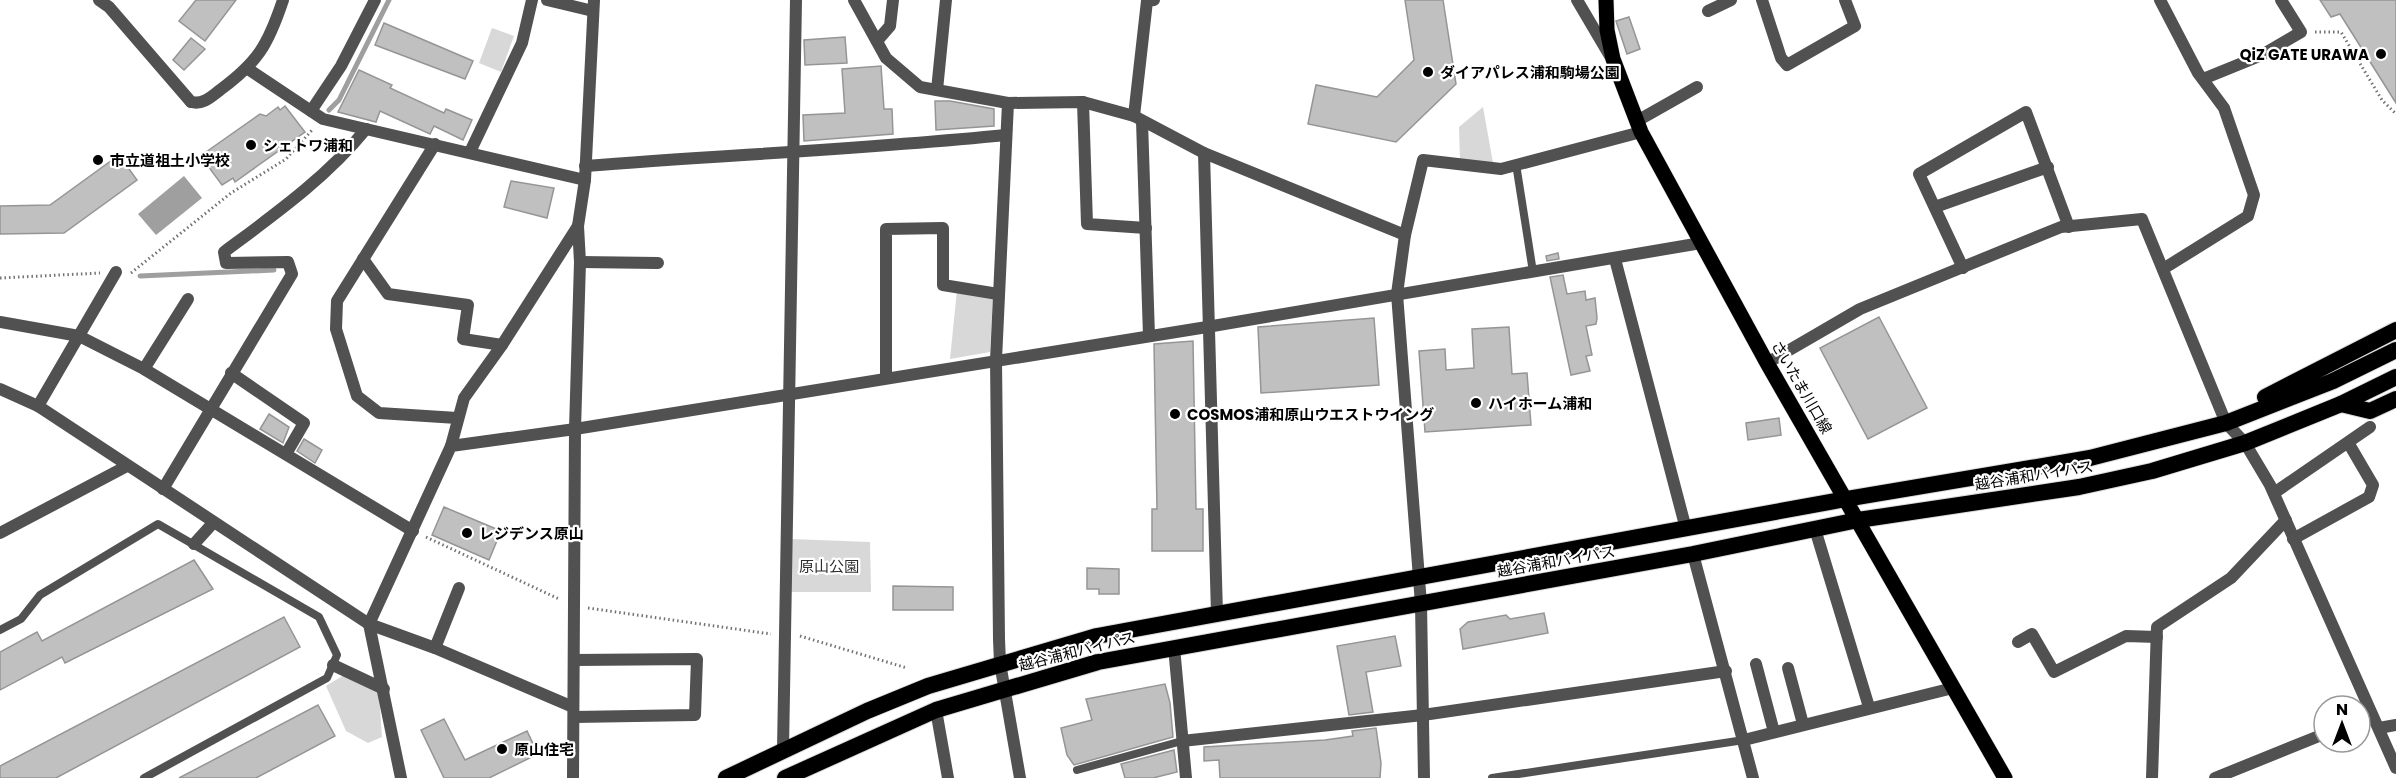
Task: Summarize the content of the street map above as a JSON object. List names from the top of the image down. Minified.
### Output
{"streets":{"highway":["越谷浦和バイパス"],"main road":["さいたま川口線"]},"crossings":[["さいたま川口線","越谷浦和バイパス"]],"parks":["原山公園"],"places":["QiZ GATE URAWA","ダイアパレス浦和駒場公園","シェトワ浦和","市立道祖土小学校","ハイホーム浦和","COSMOS浦和原山ウエストウイング","レジデンス原山","原山住宅"],"north":"top"}
